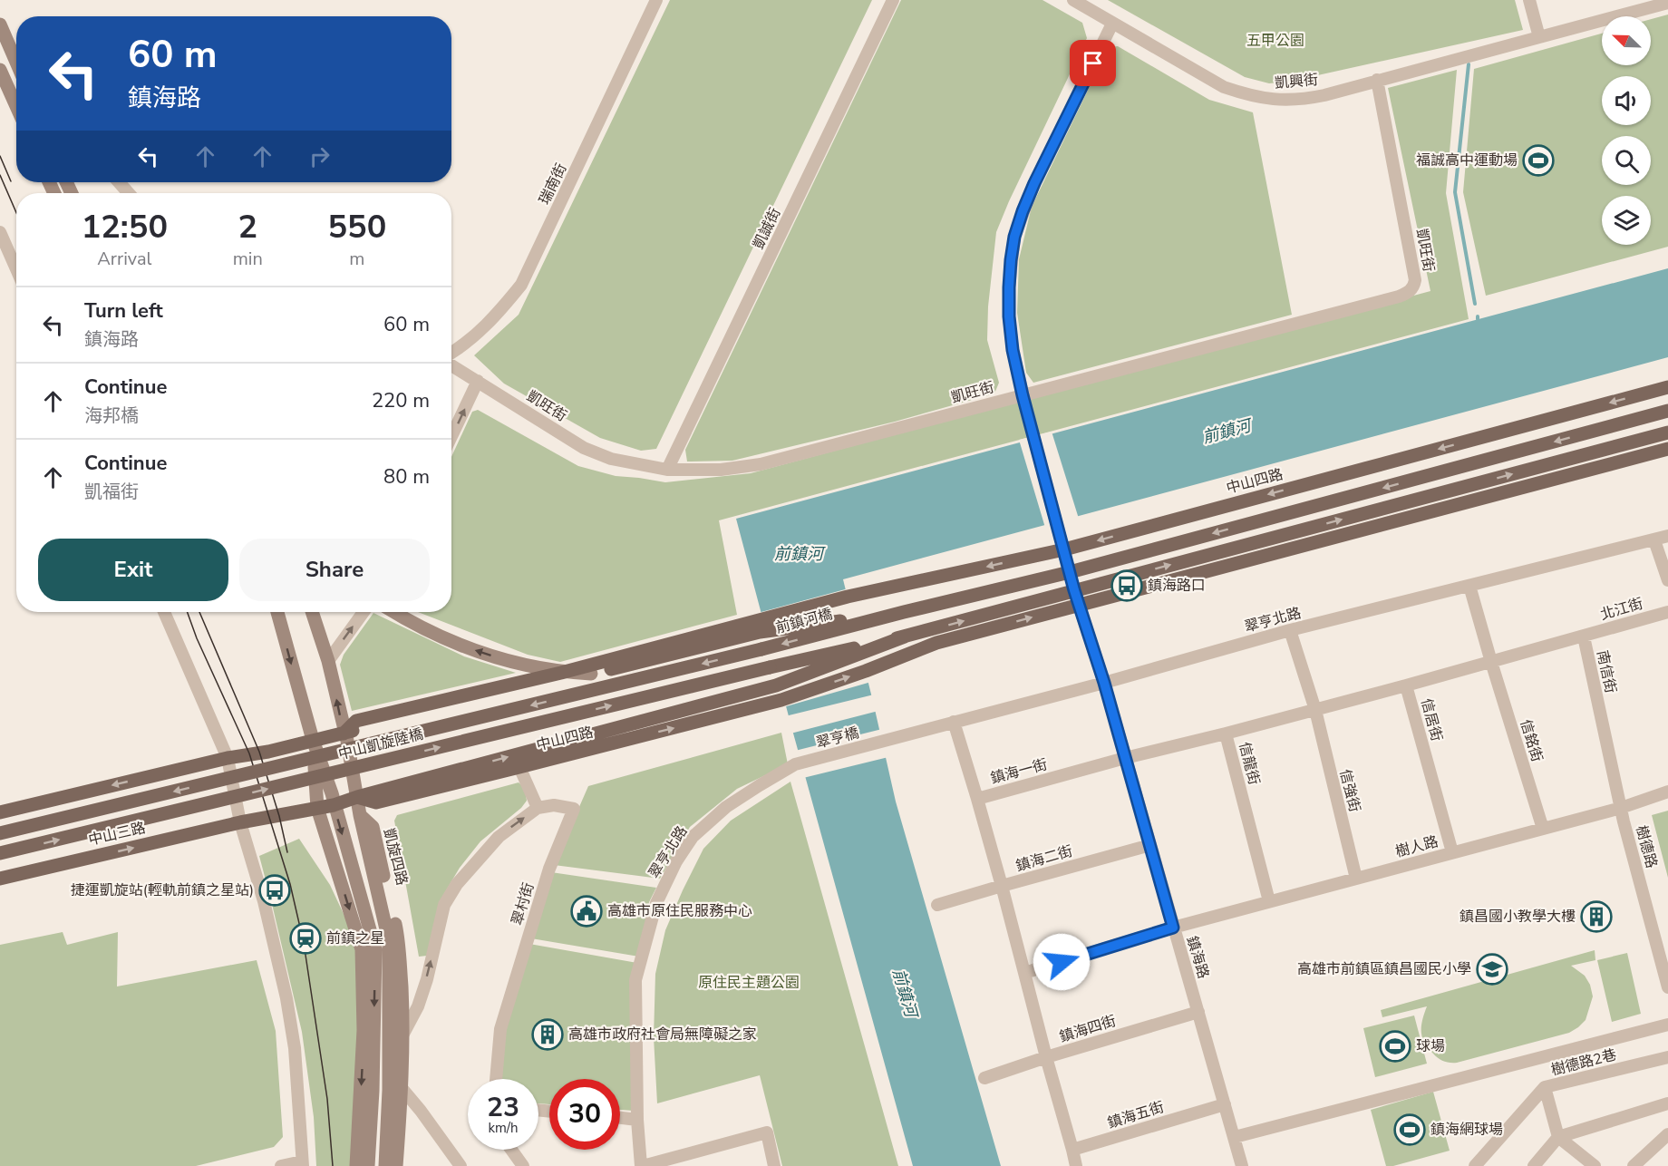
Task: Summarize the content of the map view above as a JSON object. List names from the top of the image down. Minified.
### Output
{"streets":{"main road":["中山四路","前鎮河橋","中山凱旋陸橋","中山三路"],"street":["凱興街","瑞南街","凱誠街","凱旺街","北江街","翠亨北路","南信街","信居街","翠亨橋","信銘街","信龍街","鎮海一街","信強街","樹人路","樹德路","凱旋四路","鎮海二街","翠村街","鎮海路","鎮海四街","樹德路2巷","鎮海五街"]},"crossings":[["凱興街","凱旺街"],["凱興街","鎮海路"],["凱誠街","凱旺街"],["凱旺街","鎮海路"],["中山四路","前鎮河橋"],["中山四路","中山凱旋陸橋"],["中山四路","中山三路"],["中山四路","鎮海路"],["北江街","南信街"],["翠亨北路","翠亨橋"],["翠亨北路","信銘街"],["翠亨北路","信強街"],["翠亨北路","鎮海路"],["前鎮河橋","中山凱旋陸橋"],["南信街","信銘街"],["南信街","樹人路"],["南信街","樹德路"],["信居街","信強街"],["信居街","樹人路"],["信銘街","樹人路"],["信龍街","鎮海一街"],["信龍街","樹人路"],["信龍街","鎮海路"],["鎮海一街","鎮海二街"],["鎮海一街","鎮海路"],["信強街","樹人路"],["樹人路","樹德路"],["樹人路","鎮海二街"],["樹人路","鎮海路"],["鎮海二街","鎮海路"],["鎮海二街","鎮海四街"],["鎮海路","鎮海四街"],["鎮海路","鎮海五街"],["鎮海四街","鎮海五街"]],"water":["前鎮河"],"parks":["五甲公園","原住民主題公園"],"places":{"sports":["福誠高中運動場","球場","鎮海網球場"],"bus stop":["鎮海路口","捷運凱旋站(輕軌前鎮之星站)"],"public building":["高雄市原住民服務中心"],"building":["鎮昌國小教學大樓","高雄市政府社會局無障礙之家"],"station":["前鎮之星"],"school or university":["高雄市前鎮區鎮昌國民小學"]},"north":"top left","page":{"turn":["60 m","鎮海路"],"eta":["12:50","Arrival","2","min","550","m"],"list":[{"name":"Turn left","note":"鎮海路","value":"60 m"},{"name":"Continue","note":"海邦橋","value":"220 m"},{"name":"Continue","note":"凱福街","value":"80 m"}],"buttons":["Exit","Share"],"speed":"23 km/h","limit":"30"}}
